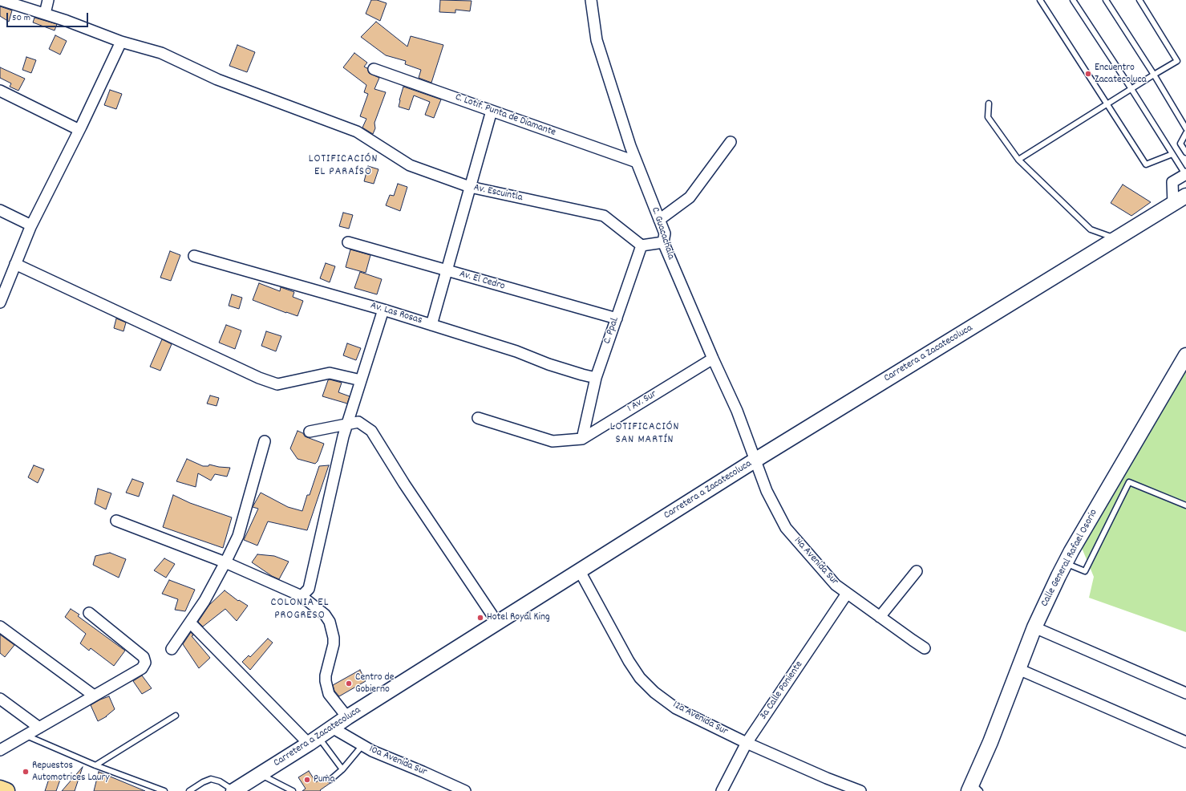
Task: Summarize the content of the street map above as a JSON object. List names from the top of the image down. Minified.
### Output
{"streets":{"main road":["Carretera a Zacatecoluca","Calle General Rafael Osorio"],"street":["C. Lotif. Punta de Diamante","Av. Escuintla","C. Guacachala","Av. El Cedro","Av. Las Rosas","C. Ppal.","1 Av. Sur","14a Avenida Sur","3a Calle Poniente","12a Avenida Sur","10a Avenida Sur"]},"crossings":[["C. Lotif. Punta de Diamante","C. Guacachala"],["Av. Escuintla","C. Ppal."],["C. Guacachala","Carretera a Zacatecoluca"],["C. Guacachala","1 Av. Sur"],["C. Guacachala","14a Avenida Sur"],["Av. El Cedro","C. Ppal."],["Av. Las Rosas","C. Ppal."],["C. Ppal.","1 Av. Sur"],["Carretera a Zacatecoluca","14a Avenida Sur"],["Carretera a Zacatecoluca","12a Avenida Sur"],["Carretera a Zacatecoluca","10a Avenida Sur"],["14a Avenida Sur","3a Calle Poniente"],["3a Calle Poniente","12a Avenida Sur"]],"districts":["LOTIFICACIÓN EL PARAÍSO","LOTIFICACIÓN SAN MARTÍN","COLONIA EL PROGRESO"],"places":["Encuentro Zacatecoluca","Hotel Royal King","Centro de Gobierno","Repuestos Automotrices Laury","Puma"],"scale_bar":"50 m"}
